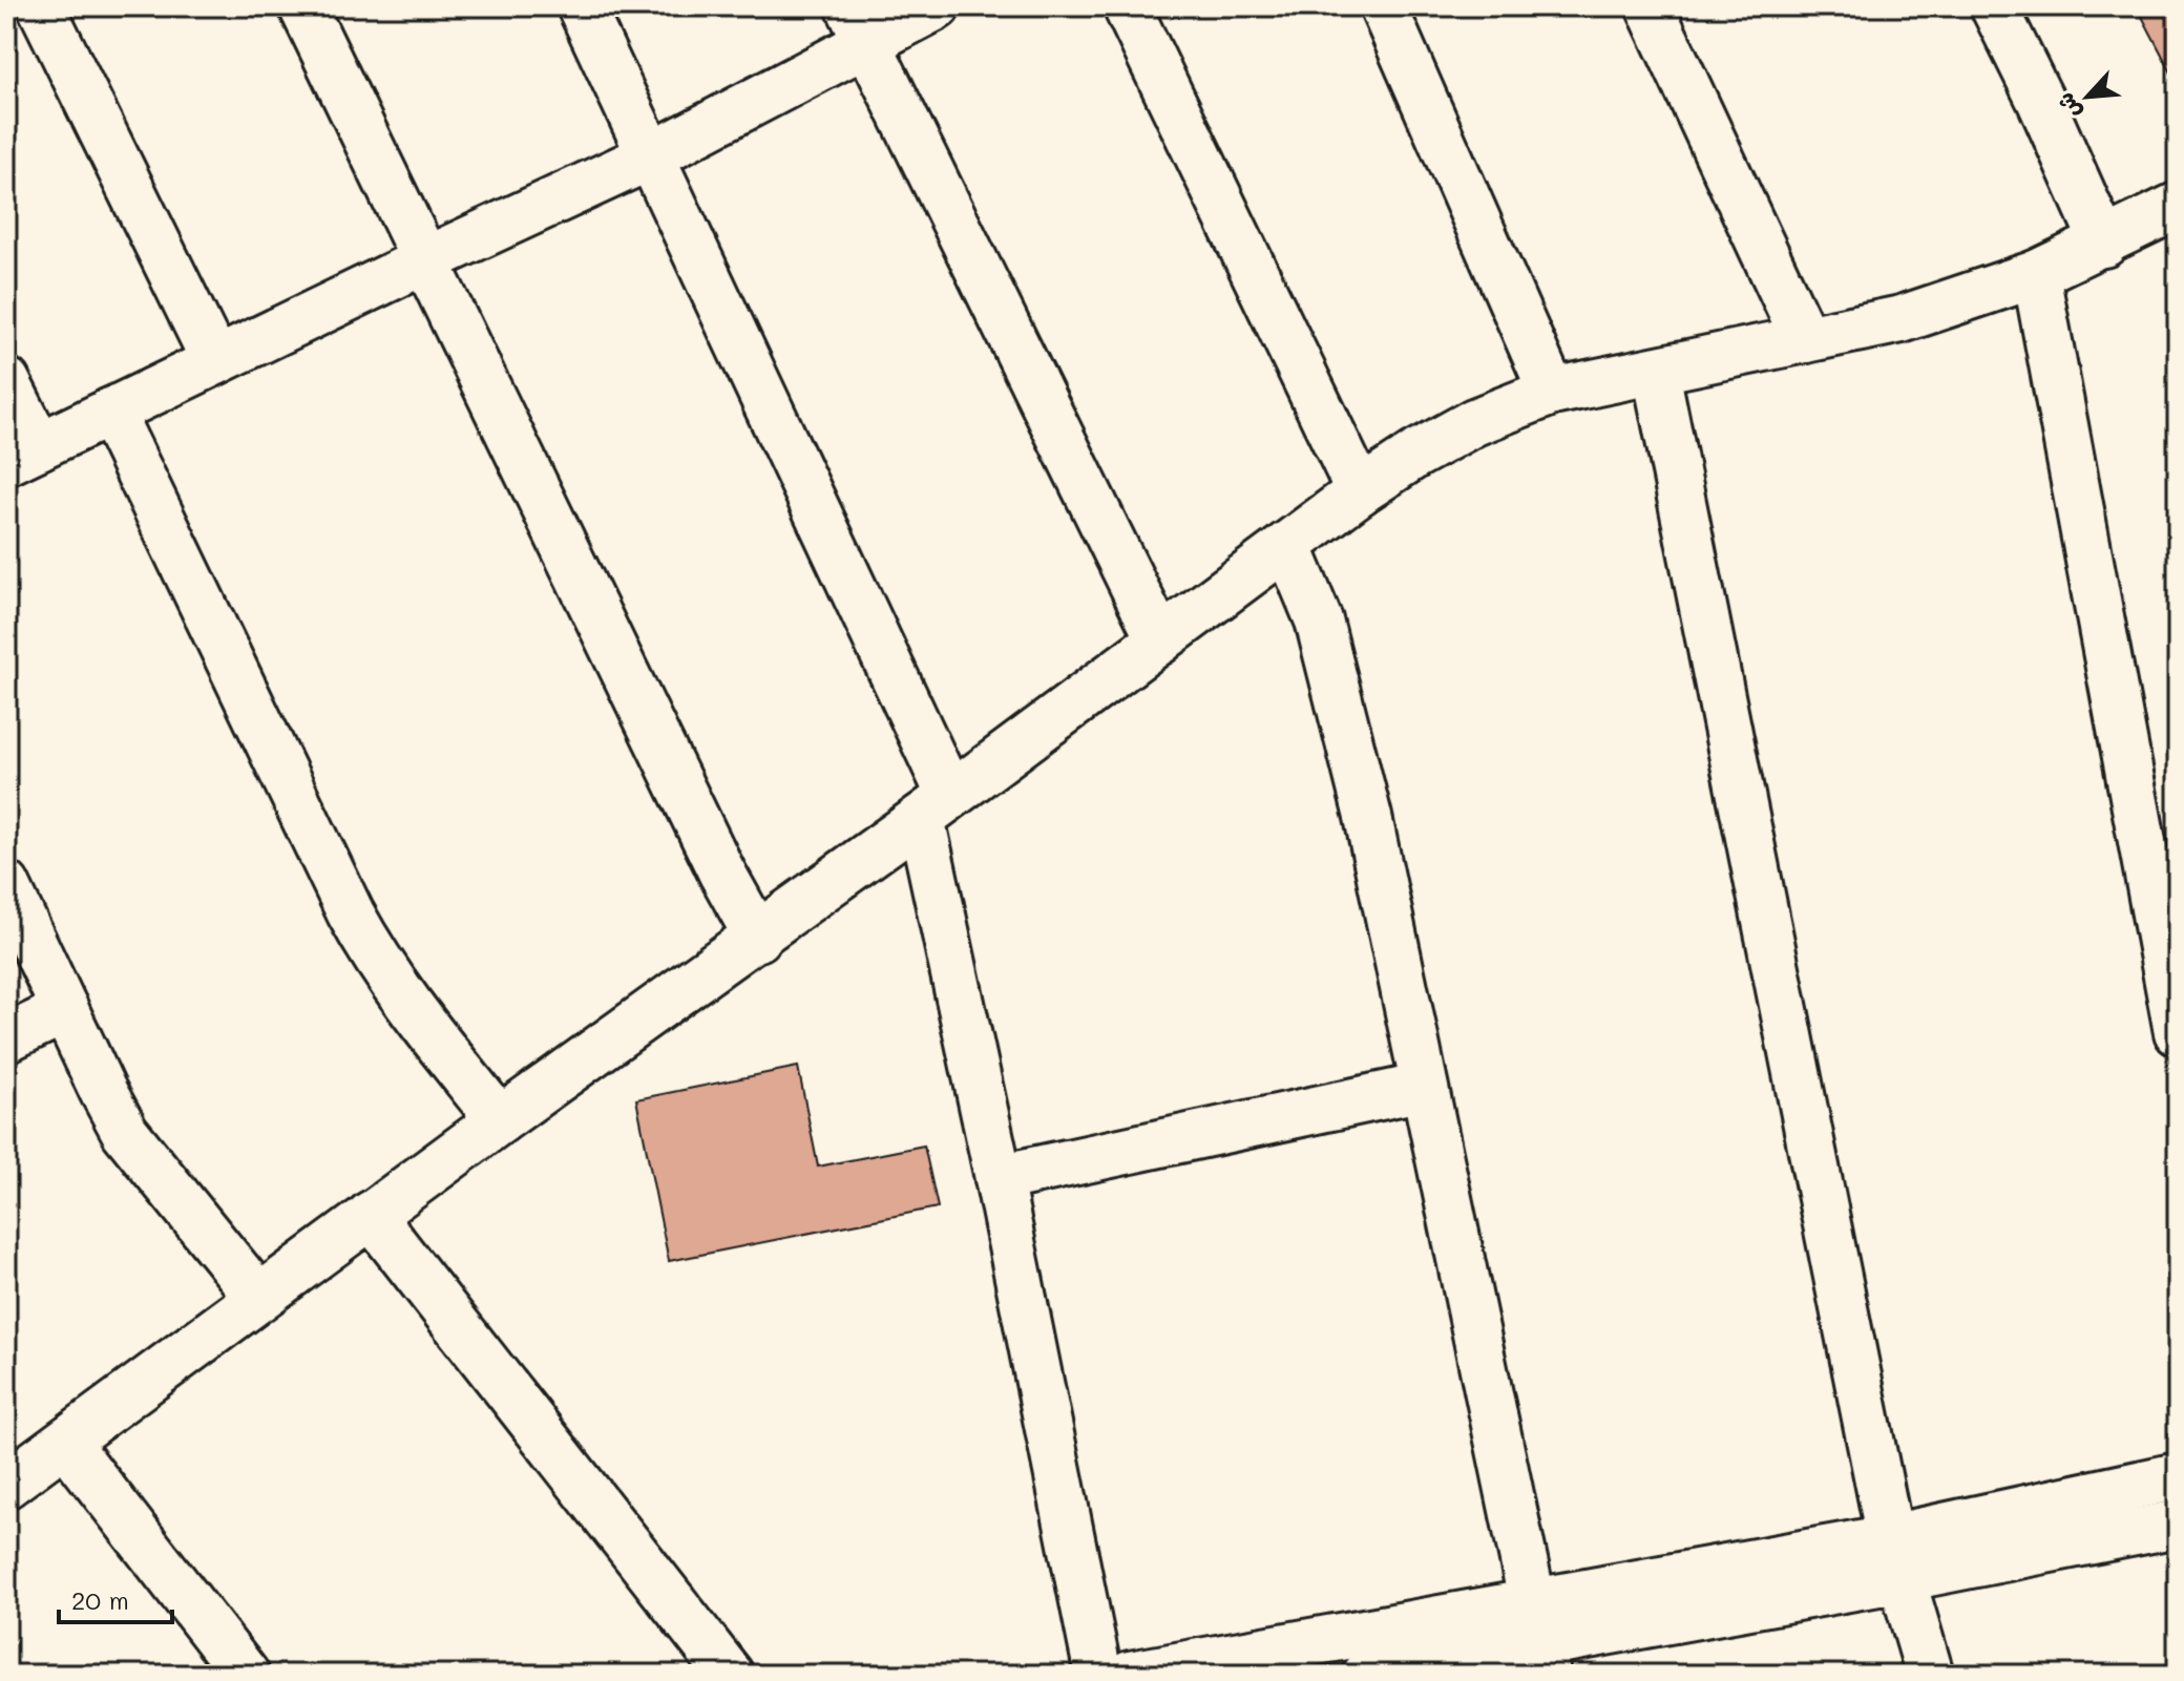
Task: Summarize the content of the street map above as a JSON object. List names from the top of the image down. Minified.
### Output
{"scale_bar":"20 m","north":"bottom left"}
